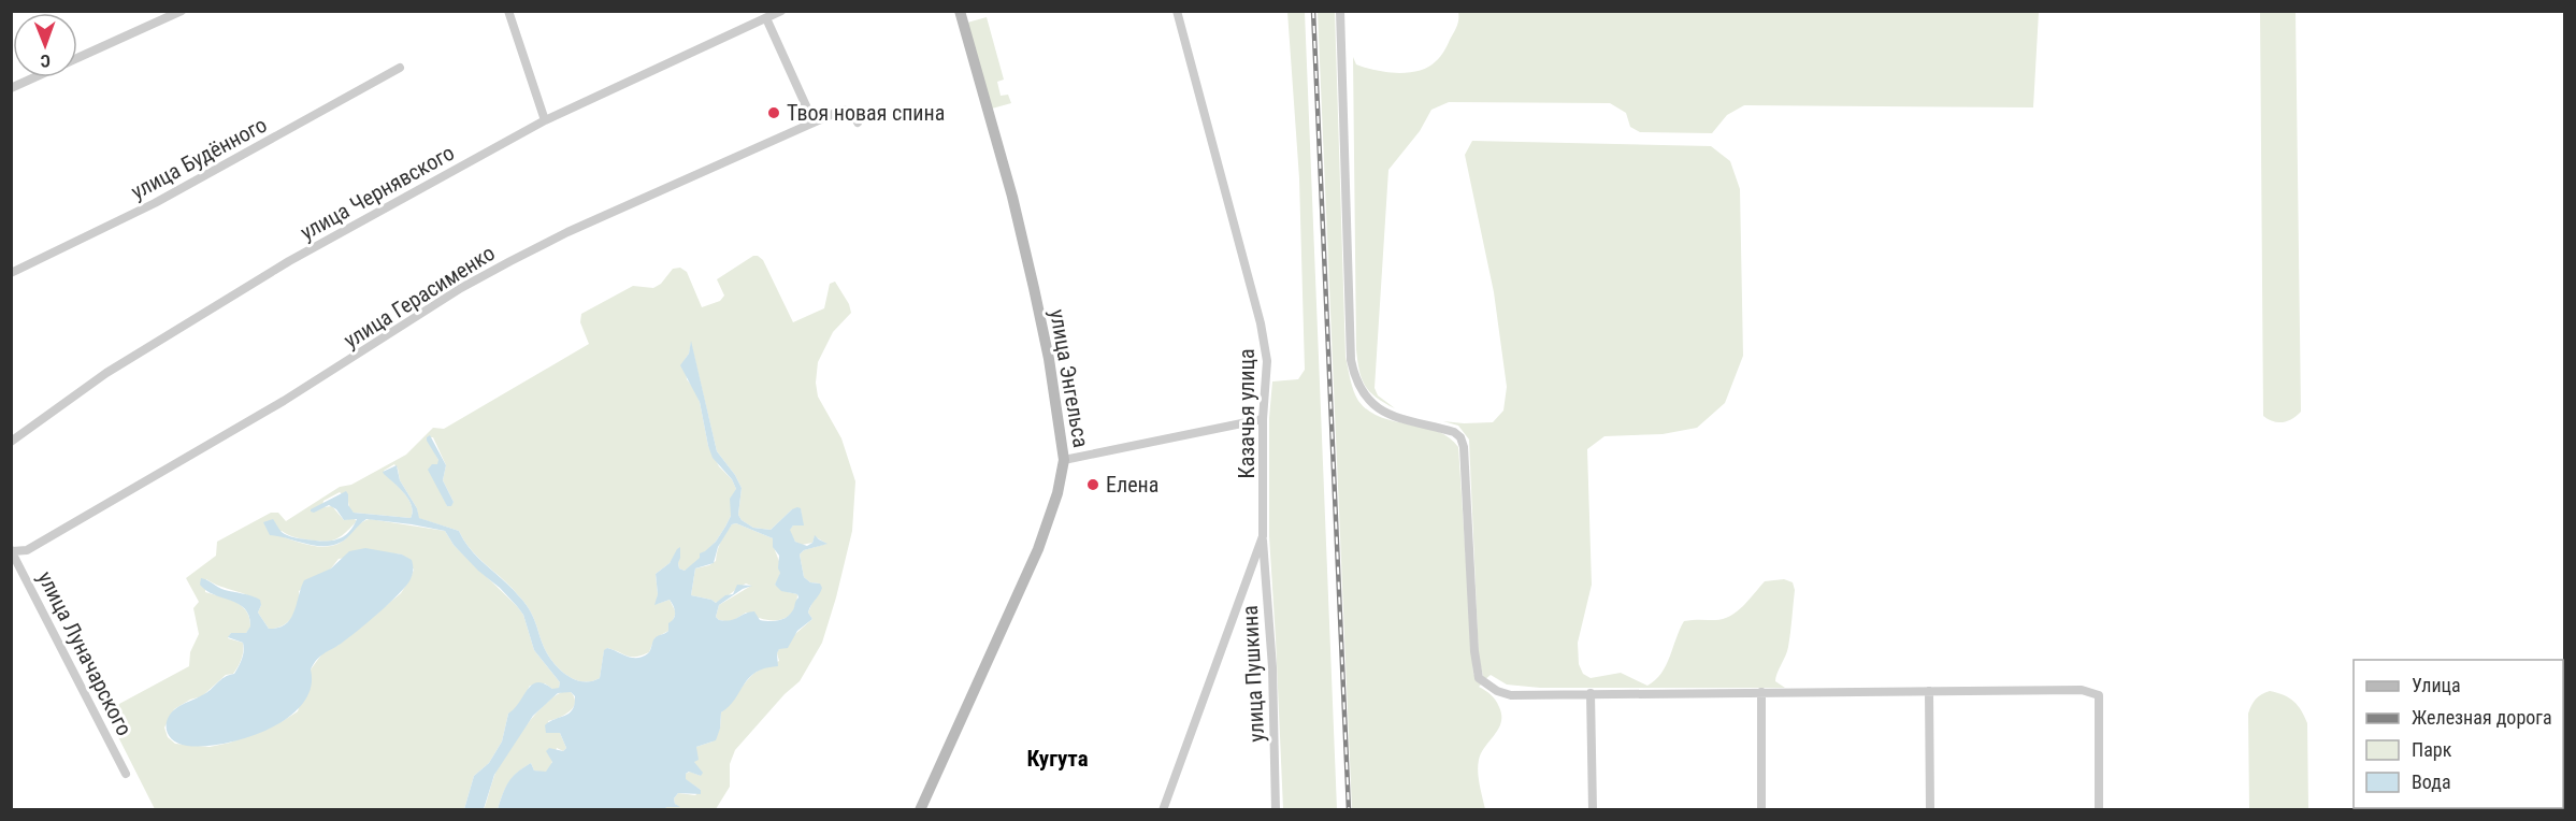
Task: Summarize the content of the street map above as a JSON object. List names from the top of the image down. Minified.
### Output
{"streets":{"street":["улица Будённого","улица Чернявского","улица Герасименко","улица Энгельса","Казачья улица","улица Луначарского","улица Пушкина"]},"crossings":[["улица Герасименко","улица Луначарского"],["Казачья улица","улица Пушкина"]],"districts":["Кугута"],"places":["Твоя новая спина","Елена"],"legend":["Улица","Железная дорога","Парк","Вода"],"north":"bottom"}
